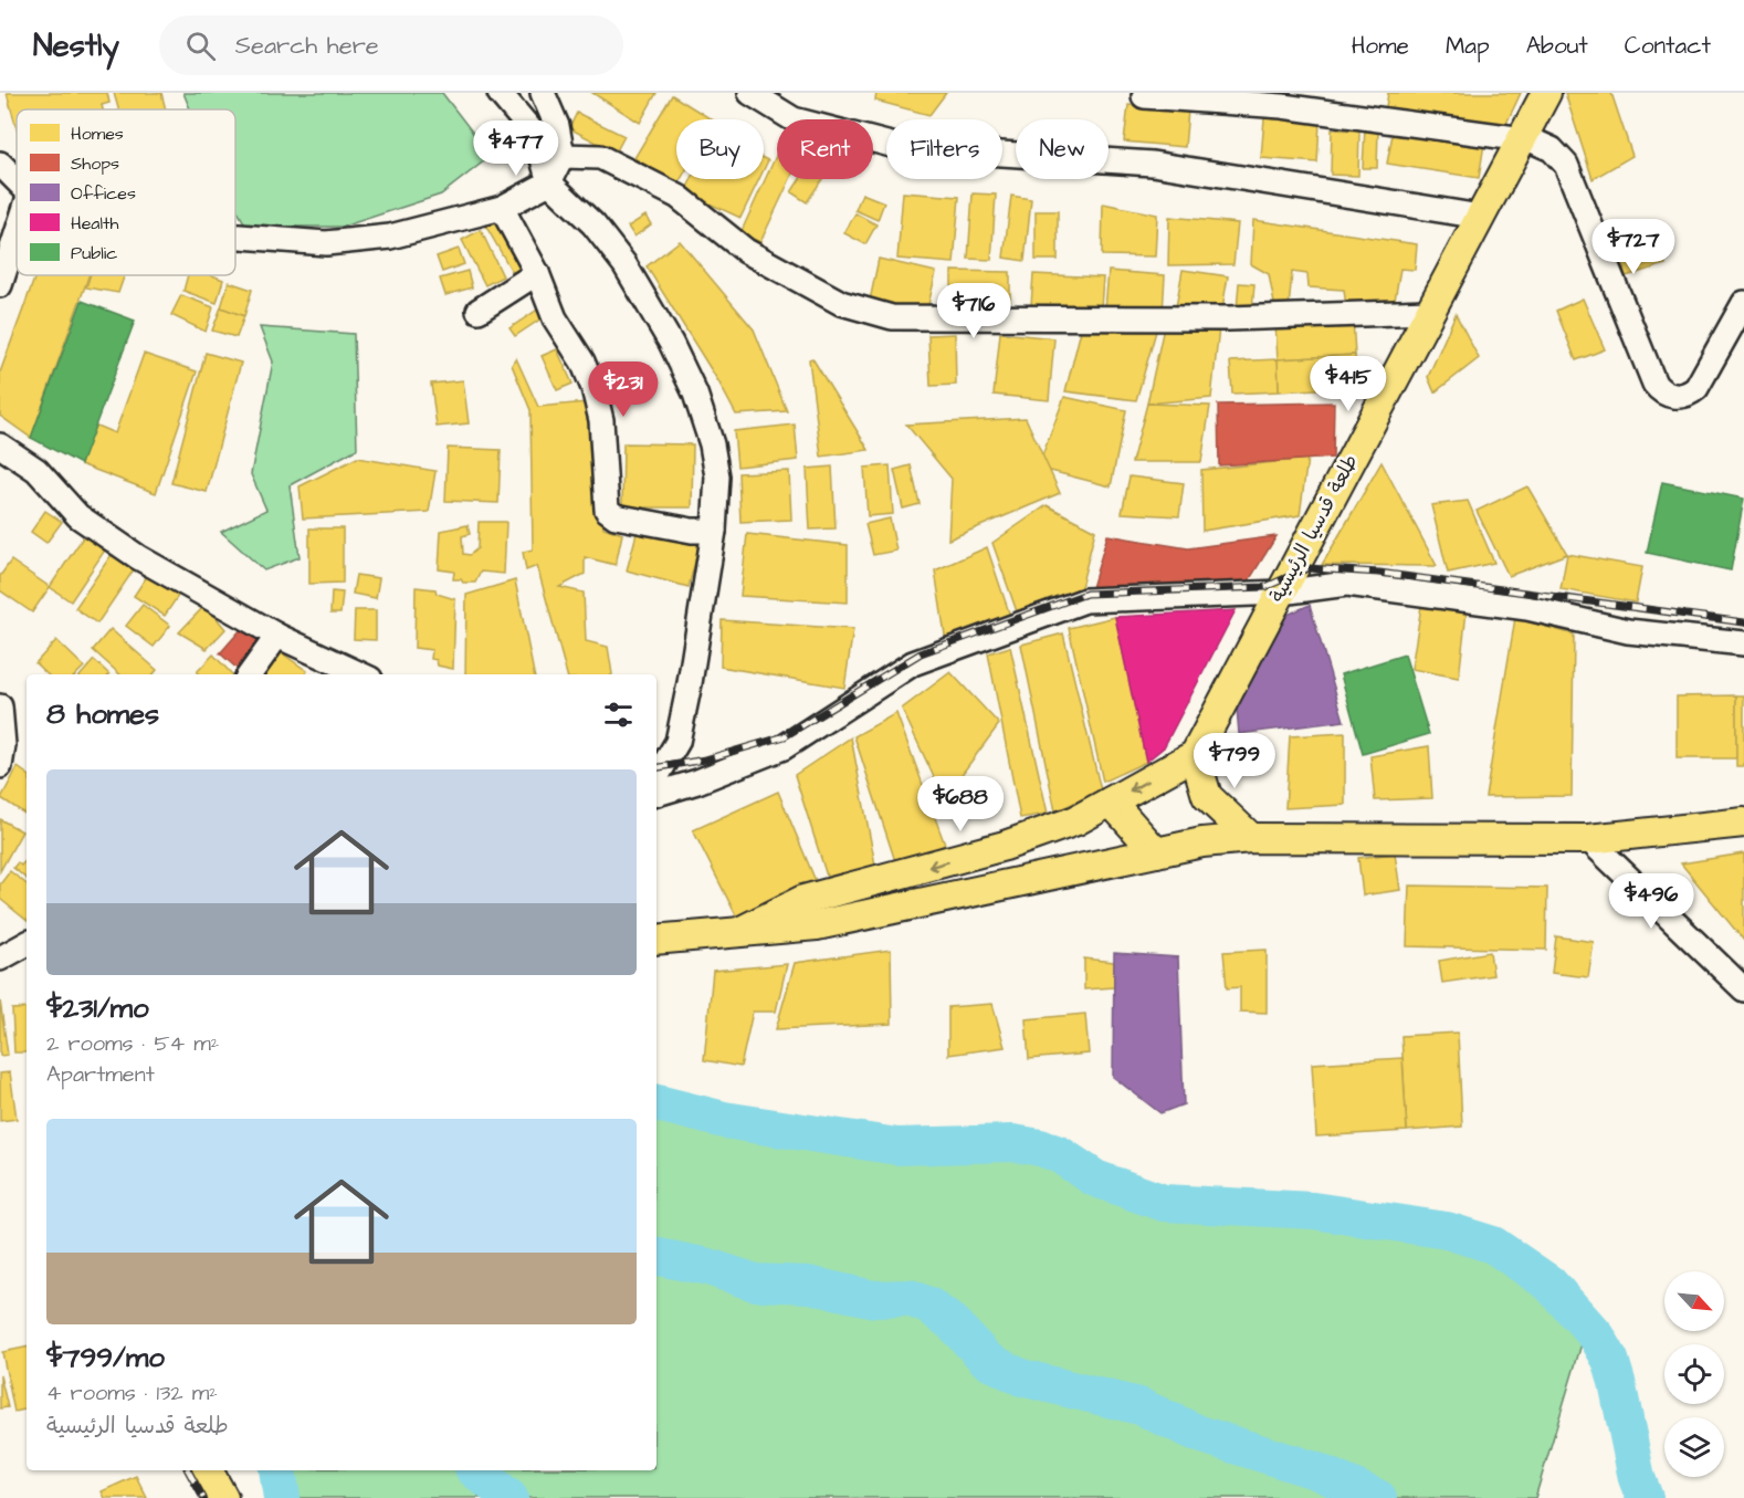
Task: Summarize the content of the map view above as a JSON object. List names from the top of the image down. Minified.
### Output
{"streets":{"main road":["طلعة قدسيا الرئيسية"]},"legend":["Homes","Shops","Offices","Health","Public"],"north":"bottom right","page":{"header":"Nestly","search":"Search here","nav":["Home","Map","About","Contact"],"chip":["Buy","Rent","Filters","New"],"price":["$477","$727","$716","$415","$231","$799","$688","$496"],"heading":"8 homes","list":[{"name":"$231/mo","note":"2 rooms · 54 m² · Apartment"},{"name":"$799/mo","note":"4 rooms · 132 m² · طلعة قدسيا الرئيسية"}]}}
